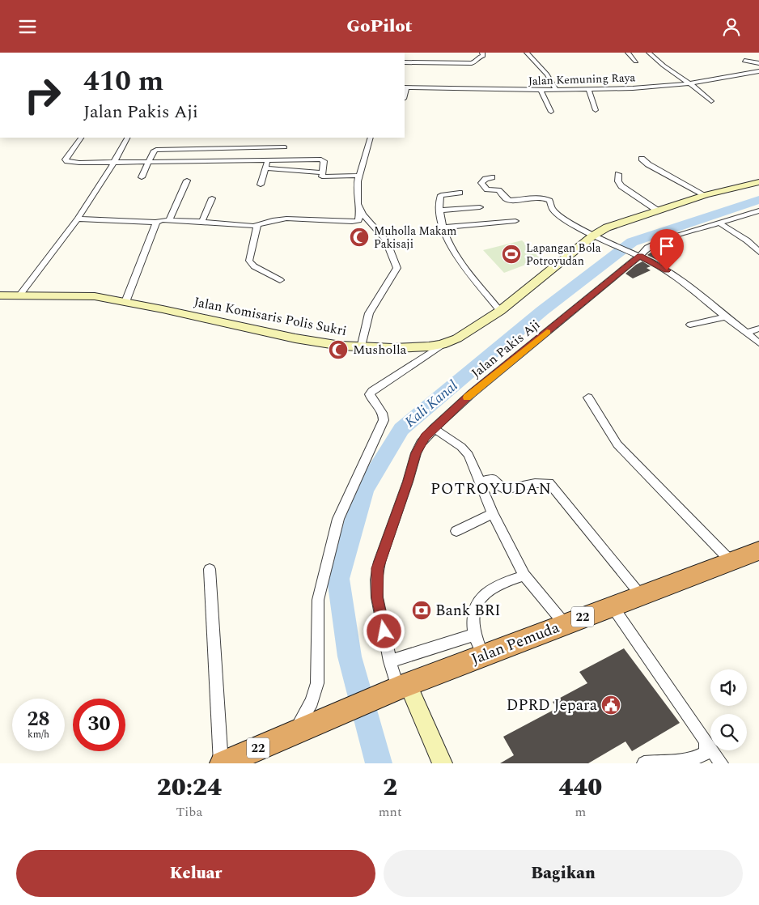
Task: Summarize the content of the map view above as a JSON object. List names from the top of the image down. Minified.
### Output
{"streets":{"highway":["22","Jalan Pemuda"],"main road":["Jalan Komisaris Polis Sukri"],"street":["Jalan Kemuning Raya","Jalan Pakis Aji"]},"crossings":[["Jalan Pakis Aji","22"],["Jalan Pakis Aji","Jalan Pemuda"],["22","Jalan Pemuda"]],"districts":["POTROYUDAN"],"water":["Kali Kanal"],"places":{"mosque":["Muholla Makam Pakisaji","Musholla"],"sports":["Lapangan Bola Potroyudan"],"bank":["Bank BRI"],"public building":["DPRD Jepara"]},"page":{"header":"GoPilot","turn":["410 m","Jalan Pakis Aji"],"speed":"28 km/h","limit":"30","eta":["20:24","Tiba","2","mnt","440","m"],"buttons":["Keluar","Bagikan"]}}
